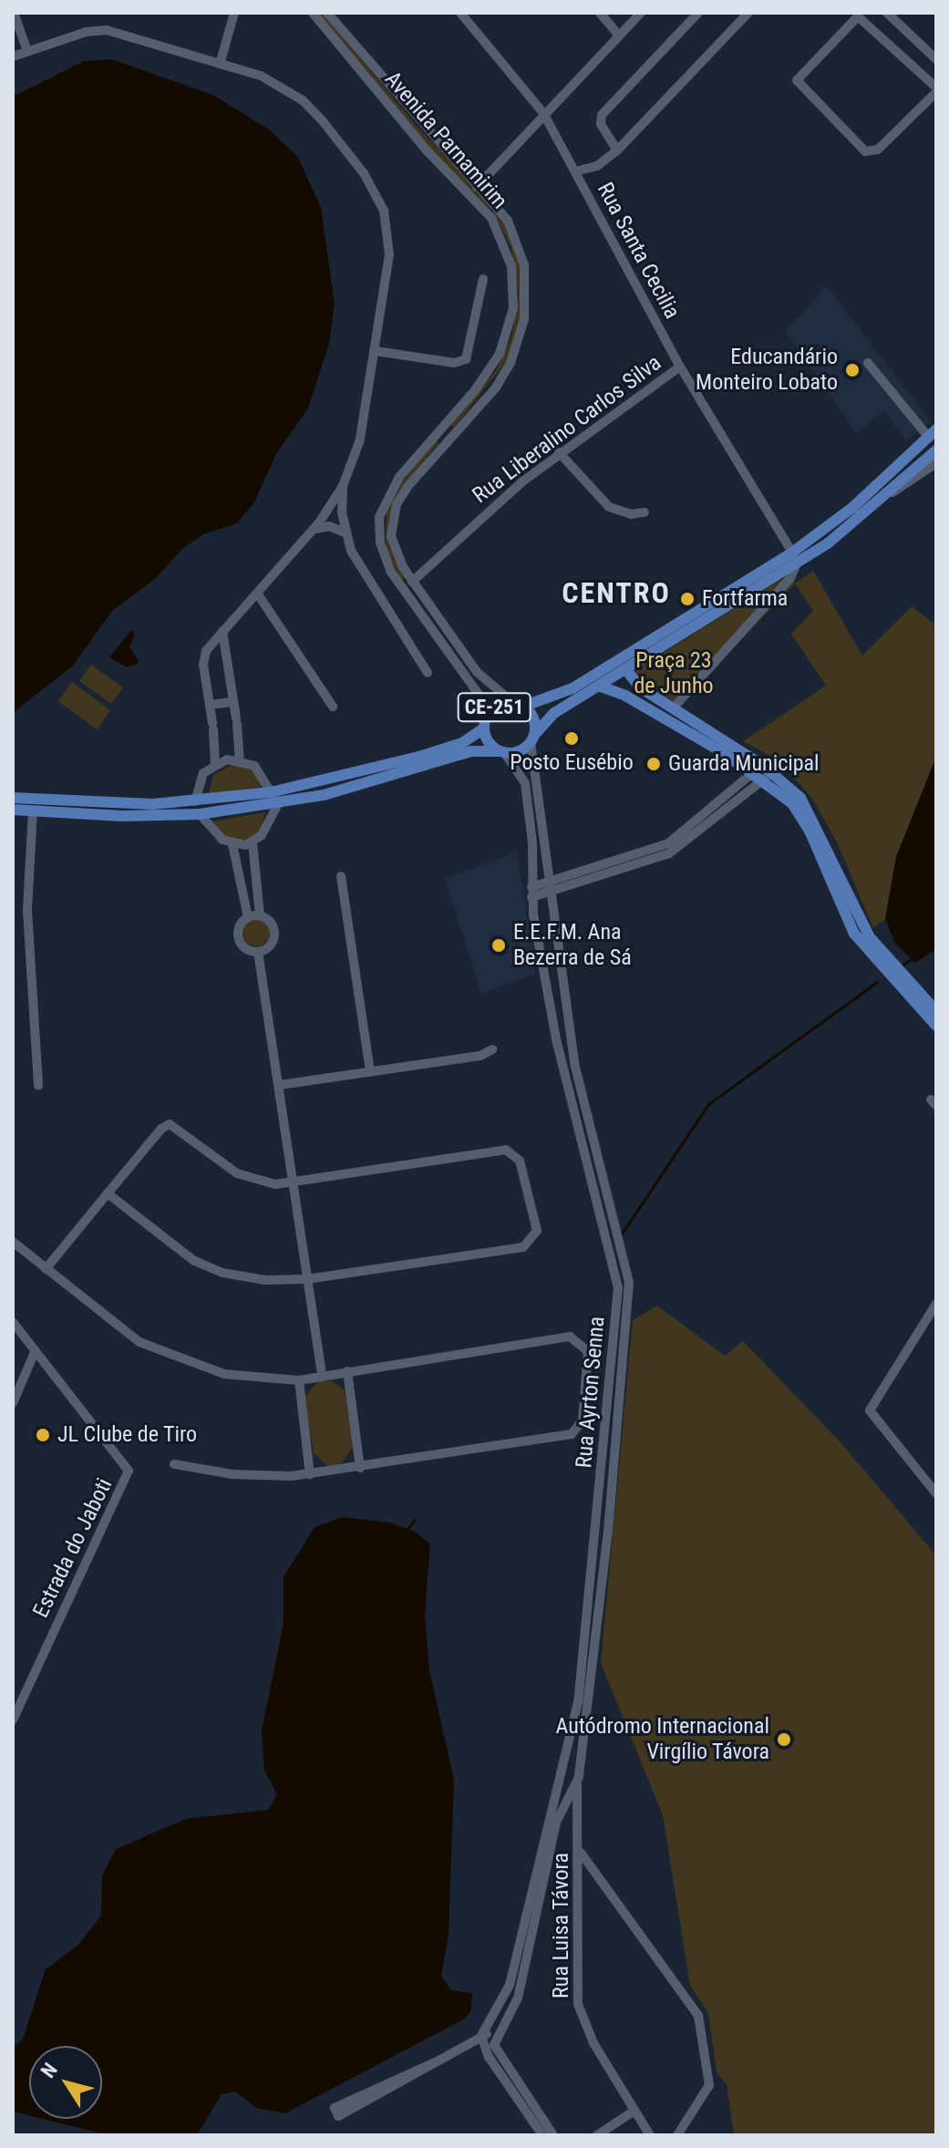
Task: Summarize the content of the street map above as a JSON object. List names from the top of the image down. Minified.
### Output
{"streets":{"main road":["CE-251"],"street":["Avenida Parnamirim","Rua Santa Cecilia","Rua Liberalino Carlos Silva","Rua Ayrton Senna","Estrada do Jaboti","Rua Luisa Távora"]},"crossings":[["Avenida Parnamirim","Rua Liberalino Carlos Silva"],["Avenida Parnamirim","CE-251"],["Avenida Parnamirim","Rua Ayrton Senna"],["Rua Santa Cecilia","Rua Liberalino Carlos Silva"],["Rua Santa Cecilia","CE-251"],["CE-251","Rua Ayrton Senna"],["Rua Ayrton Senna","Rua Luisa Távora"]],"districts":["CENTRO"],"parks":["Praça 23 de Junho"],"places":["Educandário Monteiro Lobato","Fortfarma","Posto Eusébio","Guarda Municipal","E.E.F.M. Ana Bezerra de Sá","JL Clube de Tiro","Autódromo Internacional Virgílio Távora"],"north":"top left"}
